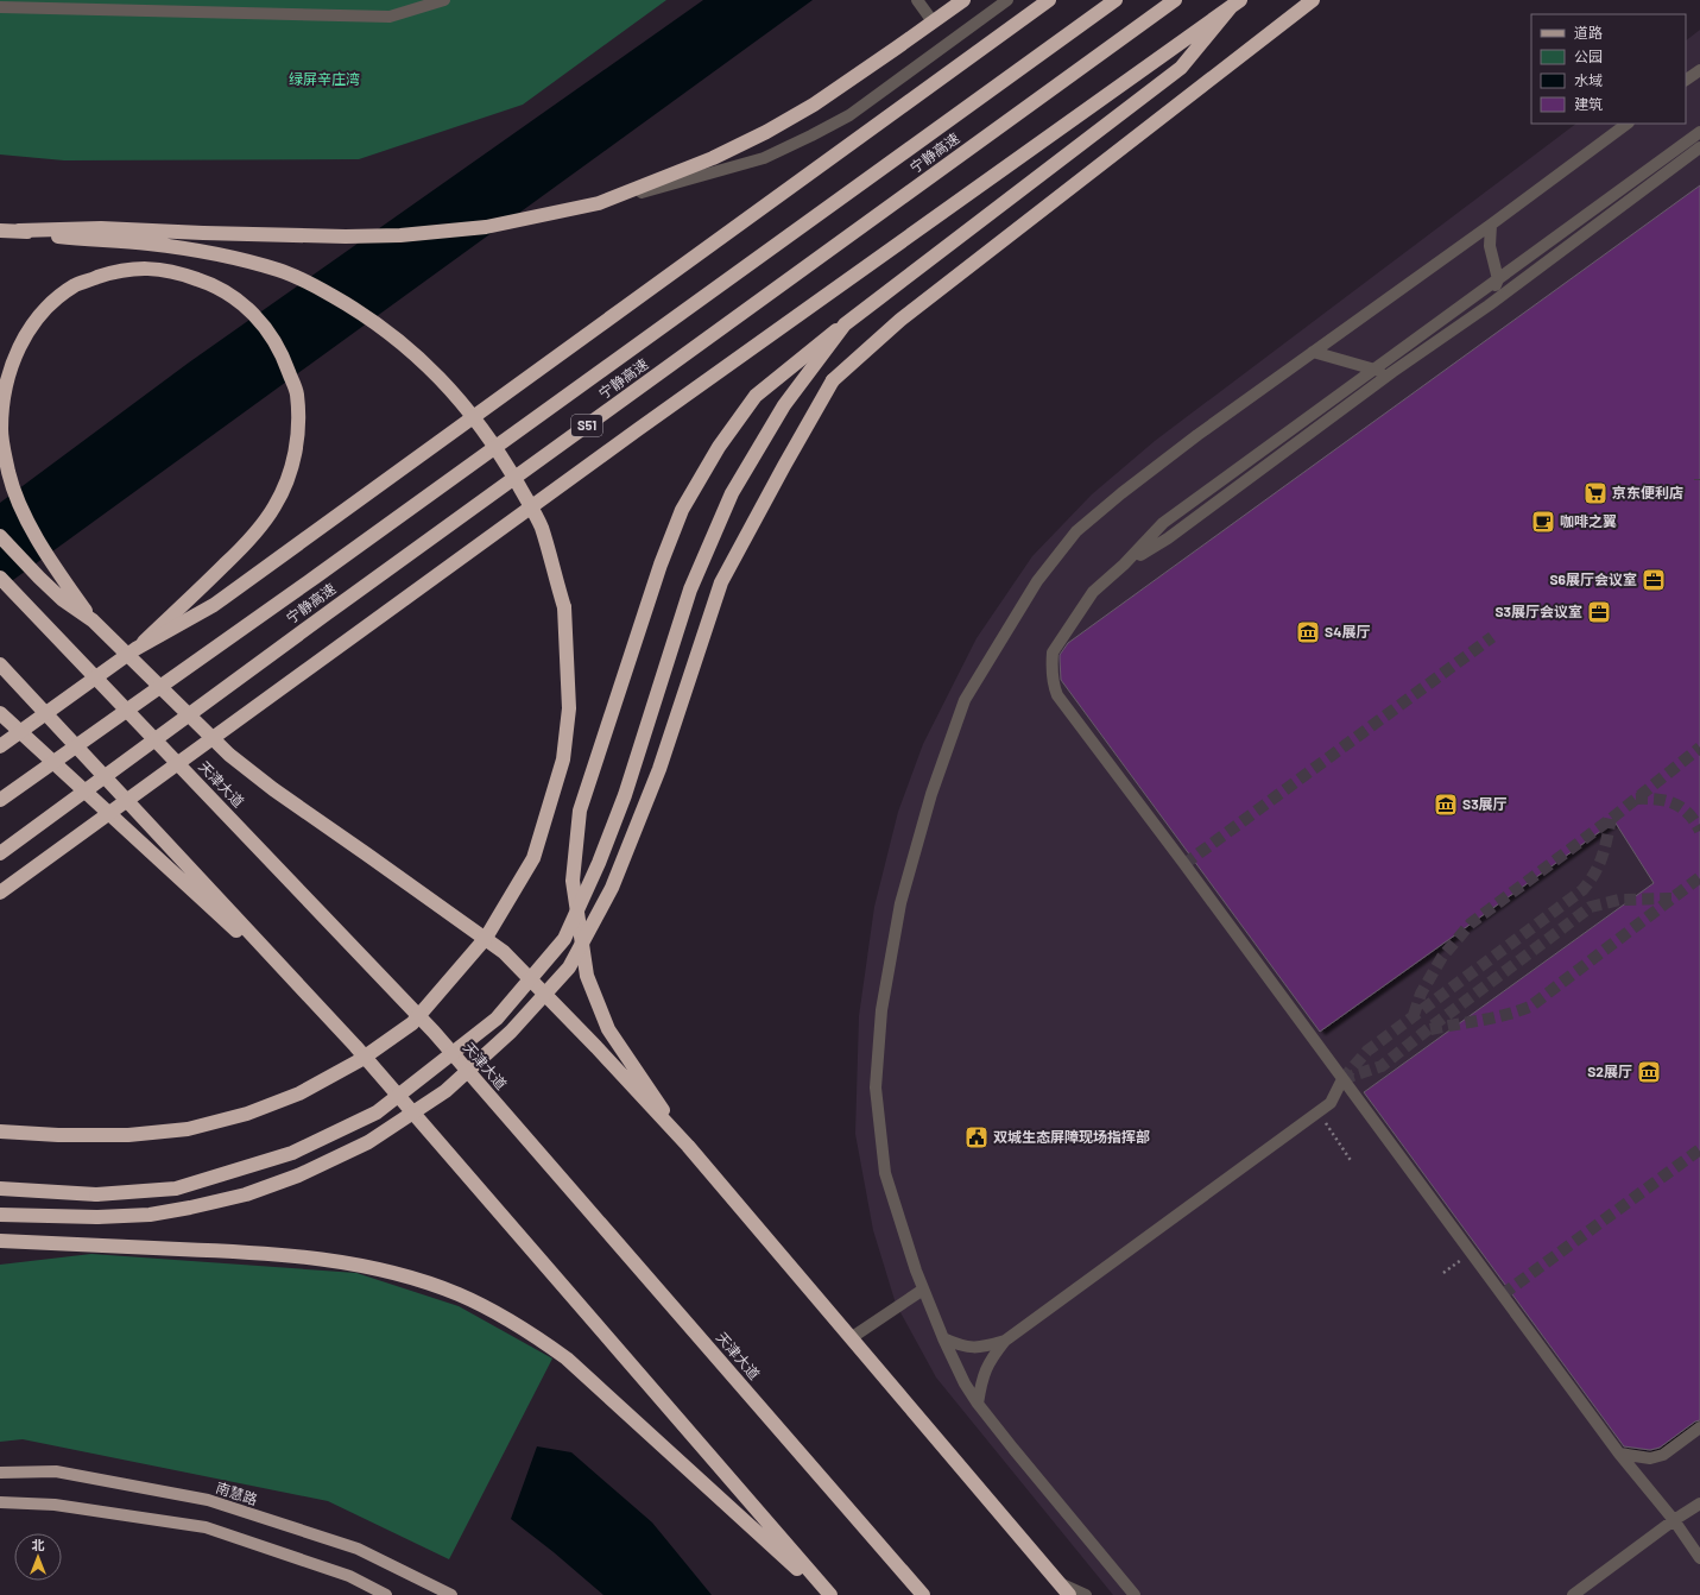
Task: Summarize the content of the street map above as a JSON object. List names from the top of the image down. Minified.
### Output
{"streets":{"highway":["宁静高速","S51","天津大道"],"main road":["南慧路"]},"parks":["绿屏辛庄湾"],"places":{"supermarket":["京东便利店"],"cafe":["咖啡之翼"],"office":["S6展厅会议室","S3展厅会议室"],"museum":["S4展厅","S3展厅","S2展厅"],"public building":["双城生态屏障现场指挥部"]},"legend":["道路","公园","水域","建筑"],"north":"top"}
